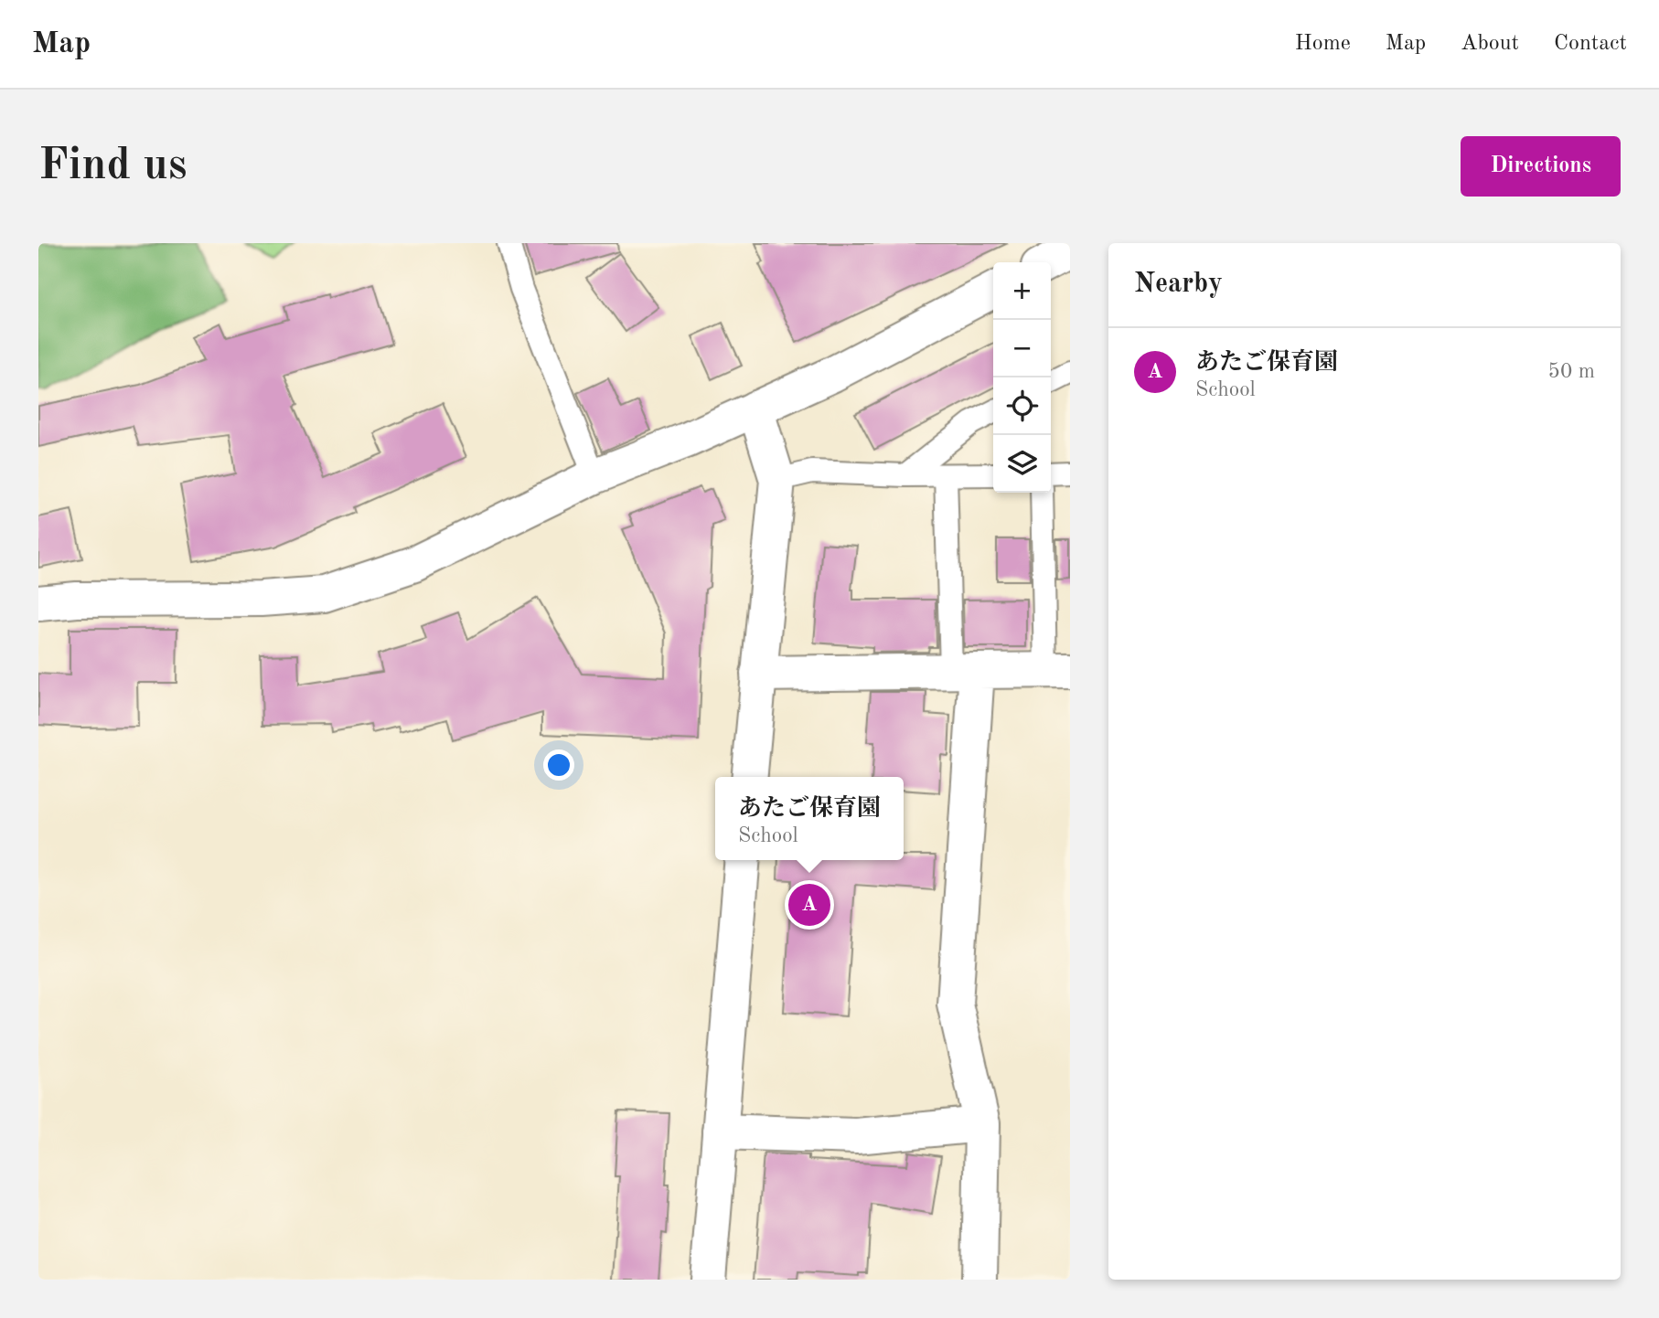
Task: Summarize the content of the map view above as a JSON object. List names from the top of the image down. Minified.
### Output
{"page":{"header":"Map","nav":["Home","Map","About","Contact"],"buttons":"Directions","title":"Find us","heading":"Nearby","map_buttons":["+","−"],"list":[{"mark":"A","name":"あたご保育園","note":"School","value":"50 m"}],"popup":["あたご保育園","School"],"pins":"A"}}
